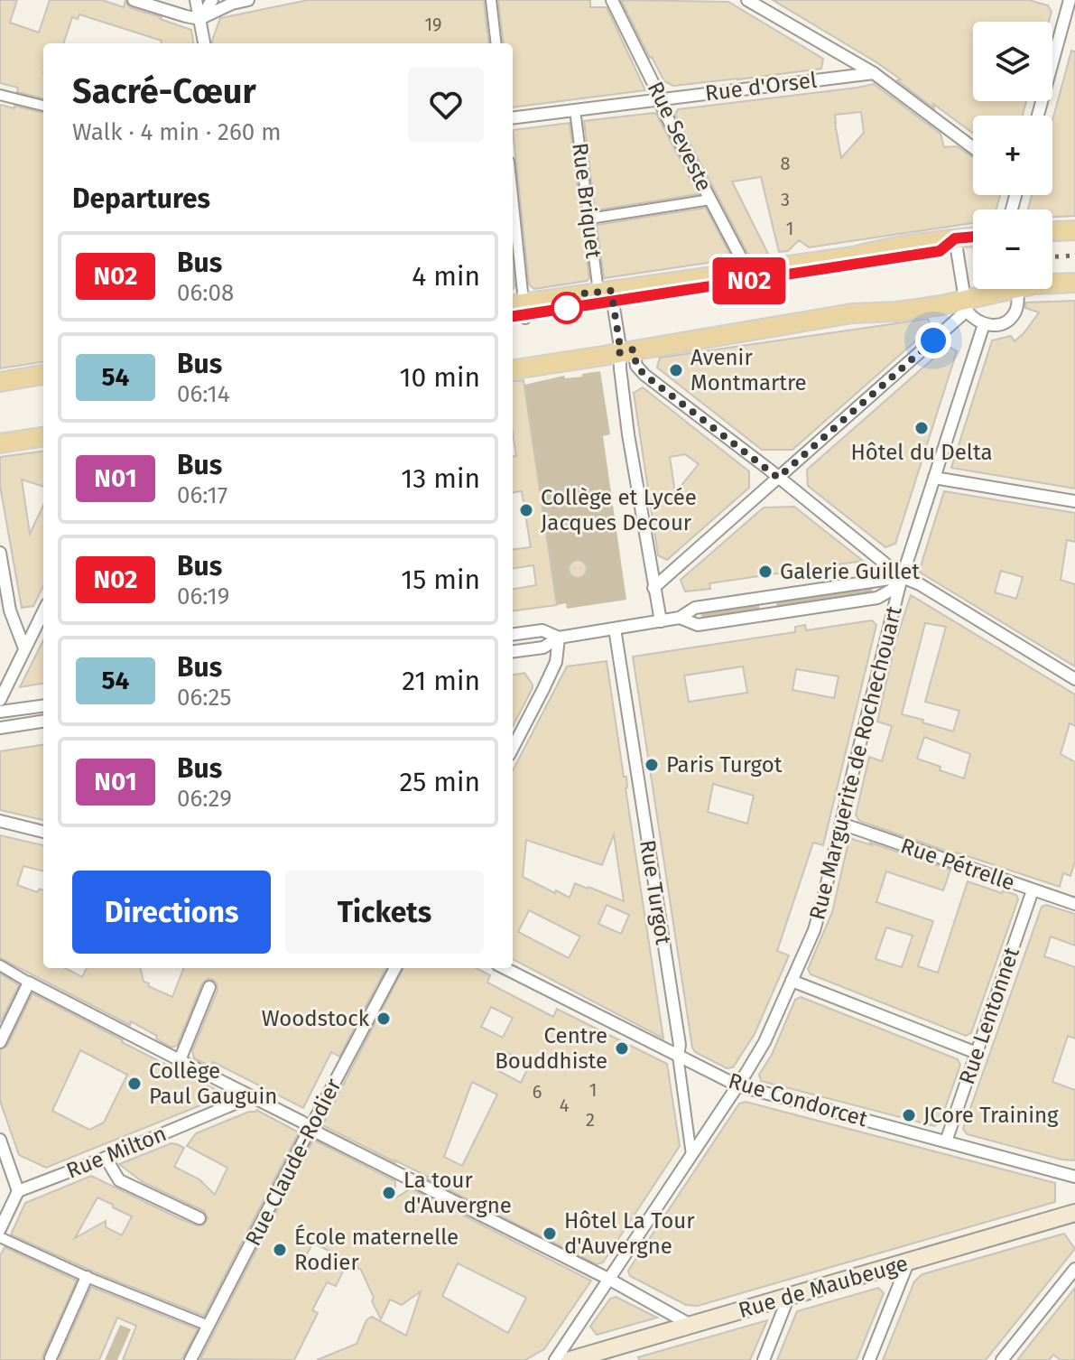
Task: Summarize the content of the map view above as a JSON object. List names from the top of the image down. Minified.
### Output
{"streets":{"main road":["Rue de Maubeuge"],"street":["Rue d'Orsel","Rue Seveste","Rue Briquet","Rue Marguerite de Rochechouart","Rue Pétrelle","Rue Turgot","Rue Lentonnet","Rue Condorcet","Rue Milton","Rue Claude-Rodier"]},"crossings":[["Rue d'Orsel","Rue Seveste"],["Rue d'Orsel","Rue Briquet"],["Rue Marguerite de Rochechouart","Rue Pétrelle"],["Rue Marguerite de Rochechouart","Rue Turgot"],["Rue Marguerite de Rochechouart","Rue Condorcet"],["Rue Pétrelle","Rue Lentonnet"],["Rue Turgot","Rue Condorcet"],["Rue Lentonnet","Rue Condorcet"]],"places":["Avenir Montmartre","Hôtel du Delta","Collège et Lycée Jacques Decour","Galerie Guillet","Paris Turgot","Woodstock","Centre Bouddhiste","Collège Paul Gauguin","JCore Training","La tour d'Auvergne","Hôtel La Tour d'Auvergne","École maternelle Rodier"],"lines":["bus line N02"],"house_numbers":["19","8","3","1","1","6","4","2"],"page":{"on_map":"N02","map_buttons":["+","−"],"heading":[["Sacré-Cœur","Walk · 4 min · 260 m"],"Departures"],"list":[{"mark":"N02","name":"Bus","note":"06:08","value":"4 min"},{"mark":"54","name":"Bus","note":"06:14","value":"10 min"},{"mark":"N01","name":"Bus","note":"06:17","value":"13 min"},{"mark":"N02","name":"Bus","note":"06:19","value":"15 min"},{"mark":"54","name":"Bus","note":"06:25","value":"21 min"},{"mark":"N01","name":"Bus","note":"06:29","value":"25 min"}],"buttons":["Directions","Tickets"]}}
